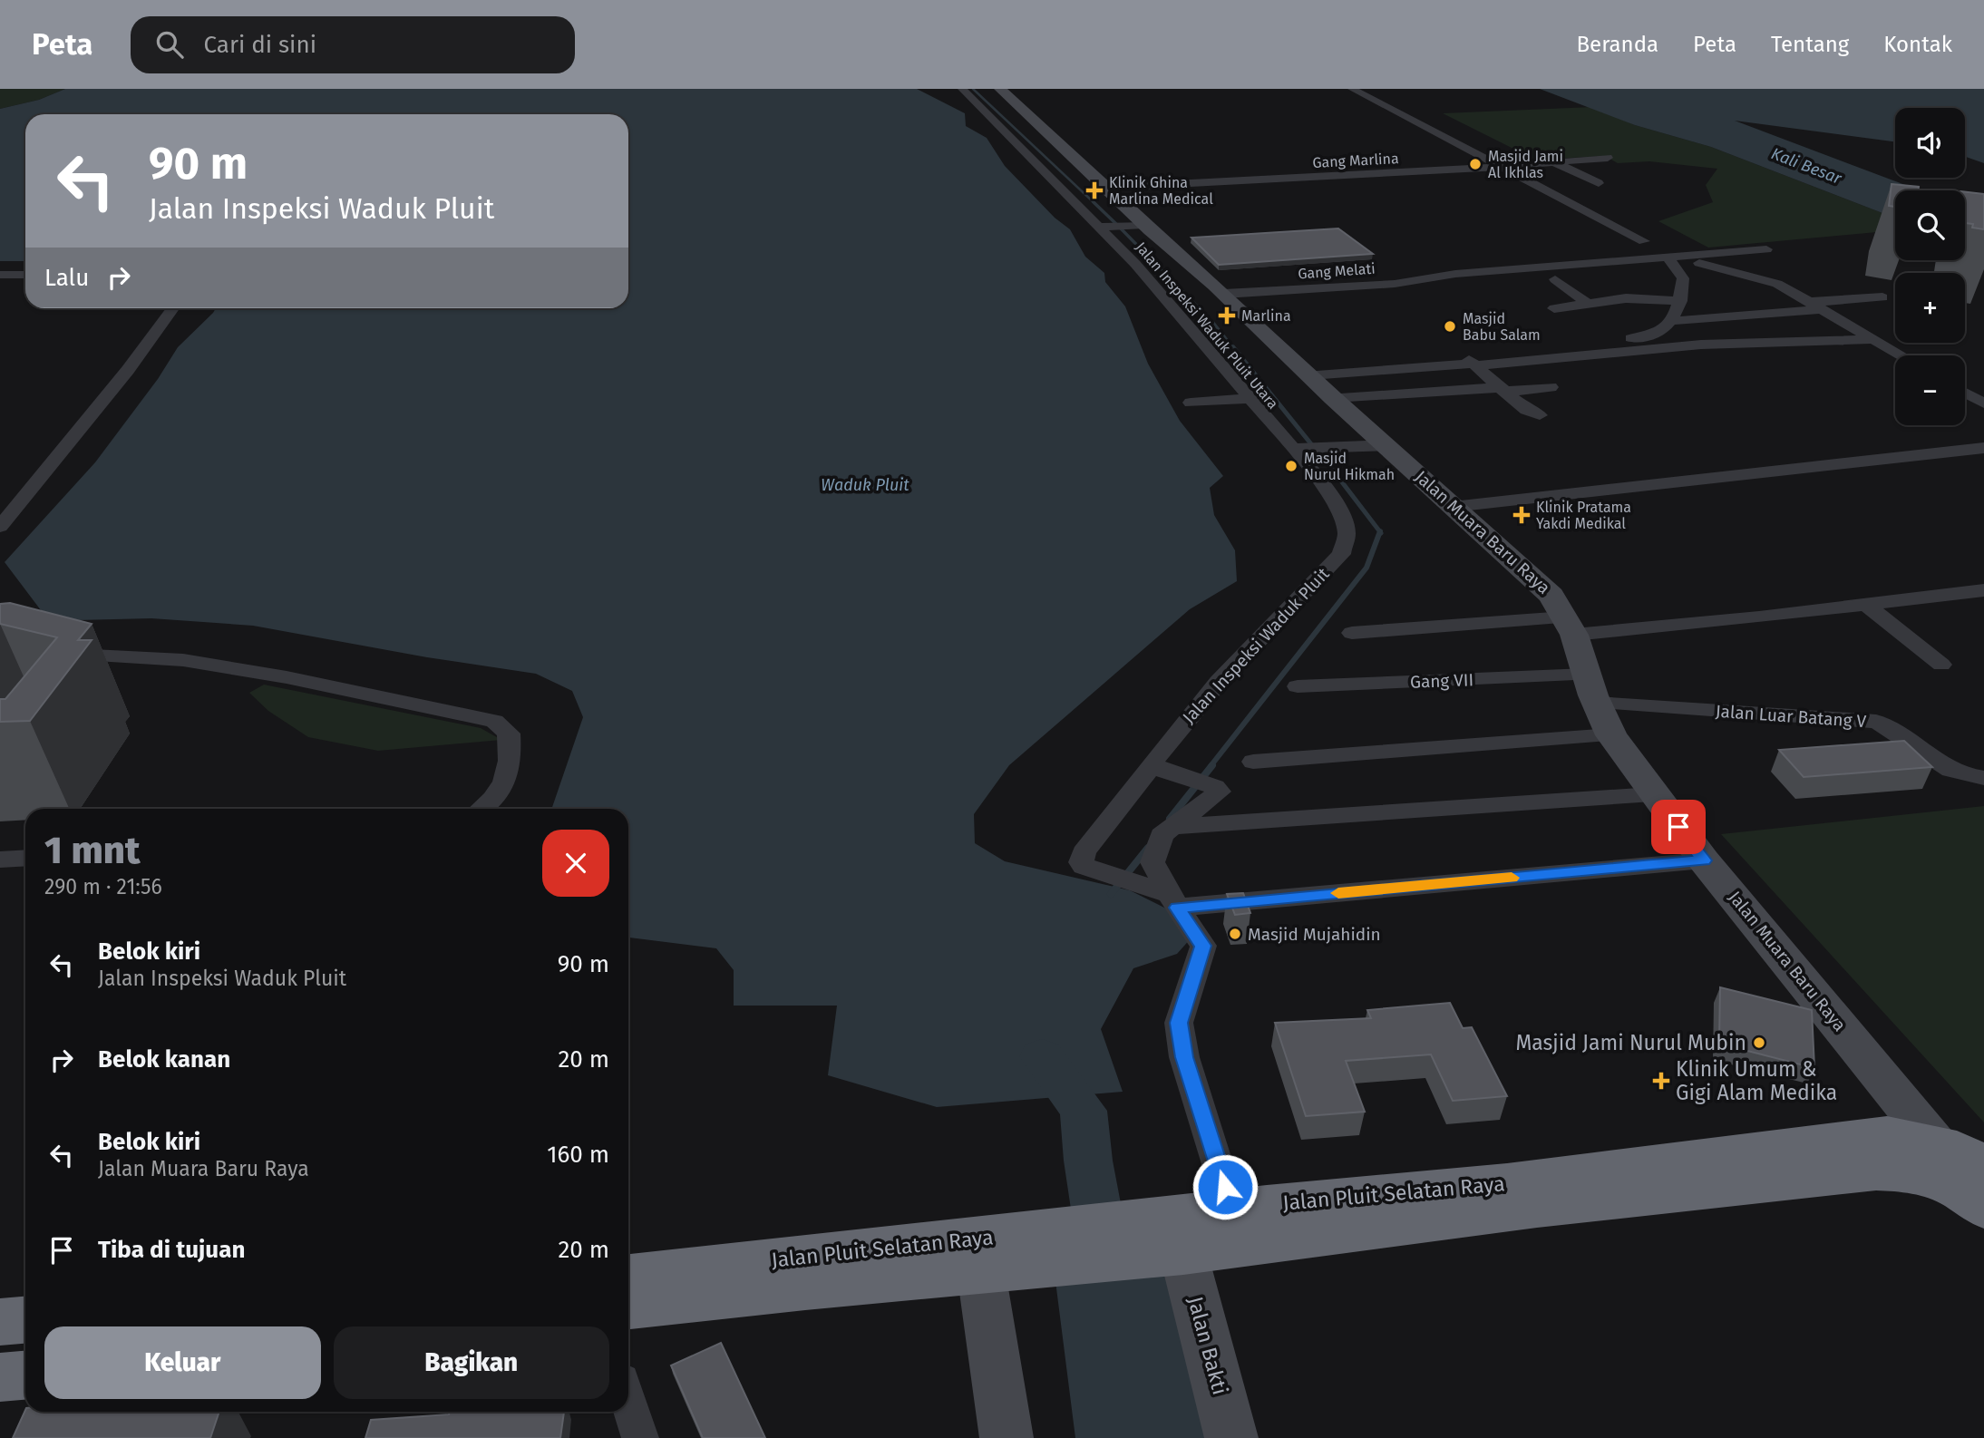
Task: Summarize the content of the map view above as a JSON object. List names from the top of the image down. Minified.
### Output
{"streets":{"highway":["Jalan Pluit Selatan Raya"],"street":["Gang Marlina","Gang Melati","Jalan Inspeksi Waduk Pluit Utara","Jalan Muara Baru Raya","Jalan Inspeksi Waduk Pluit","Gang VII","Jalan Luar Batang V","Jalan Bakti"]},"crossings":[["Gang Marlina","Jalan Muara Baru Raya"],["Gang Melati","Jalan Muara Baru Raya"],["Jalan Inspeksi Waduk Pluit Utara","Jalan Inspeksi Waduk Pluit"],["Jalan Muara Baru Raya","Gang VII"],["Jalan Muara Baru Raya","Jalan Luar Batang V"],["Jalan Muara Baru Raya","Jalan Pluit Selatan Raya"],["Jalan Pluit Selatan Raya","Jalan Bakti"]],"water":["Kali Besar","Waduk Pluit"],"places":{"other":["Masjid Jami Al Ikhlas","Masjid Babu Salam","Masjid Nurul Hikmah","Masjid Mujahidin","Masjid Jami Nurul Mubin"],"health":["Klinik Ghina Marlina Medical","Marlina","Klinik Pratama Yakdi Medikal","Klinik Umum & Gigi Alam Medika"]},"page":{"header":"Peta","search":"Cari di sini","nav":["Beranda","Peta","Tentang","Kontak"],"map_buttons":["+","−"],"turn":["90 m","Jalan Inspeksi Waduk Pluit"],"then":"Lalu","heading":["1 mnt","290 m · 21:56"],"list":[{"name":"Belok kiri","note":"Jalan Inspeksi Waduk Pluit","value":"90 m"},{"name":"Belok kanan","value":"20 m"},{"name":"Belok kiri","note":"Jalan Muara Baru Raya","value":"160 m"},{"name":"Tiba di tujuan","value":"20 m"}],"buttons":["Keluar","Bagikan"]}}
